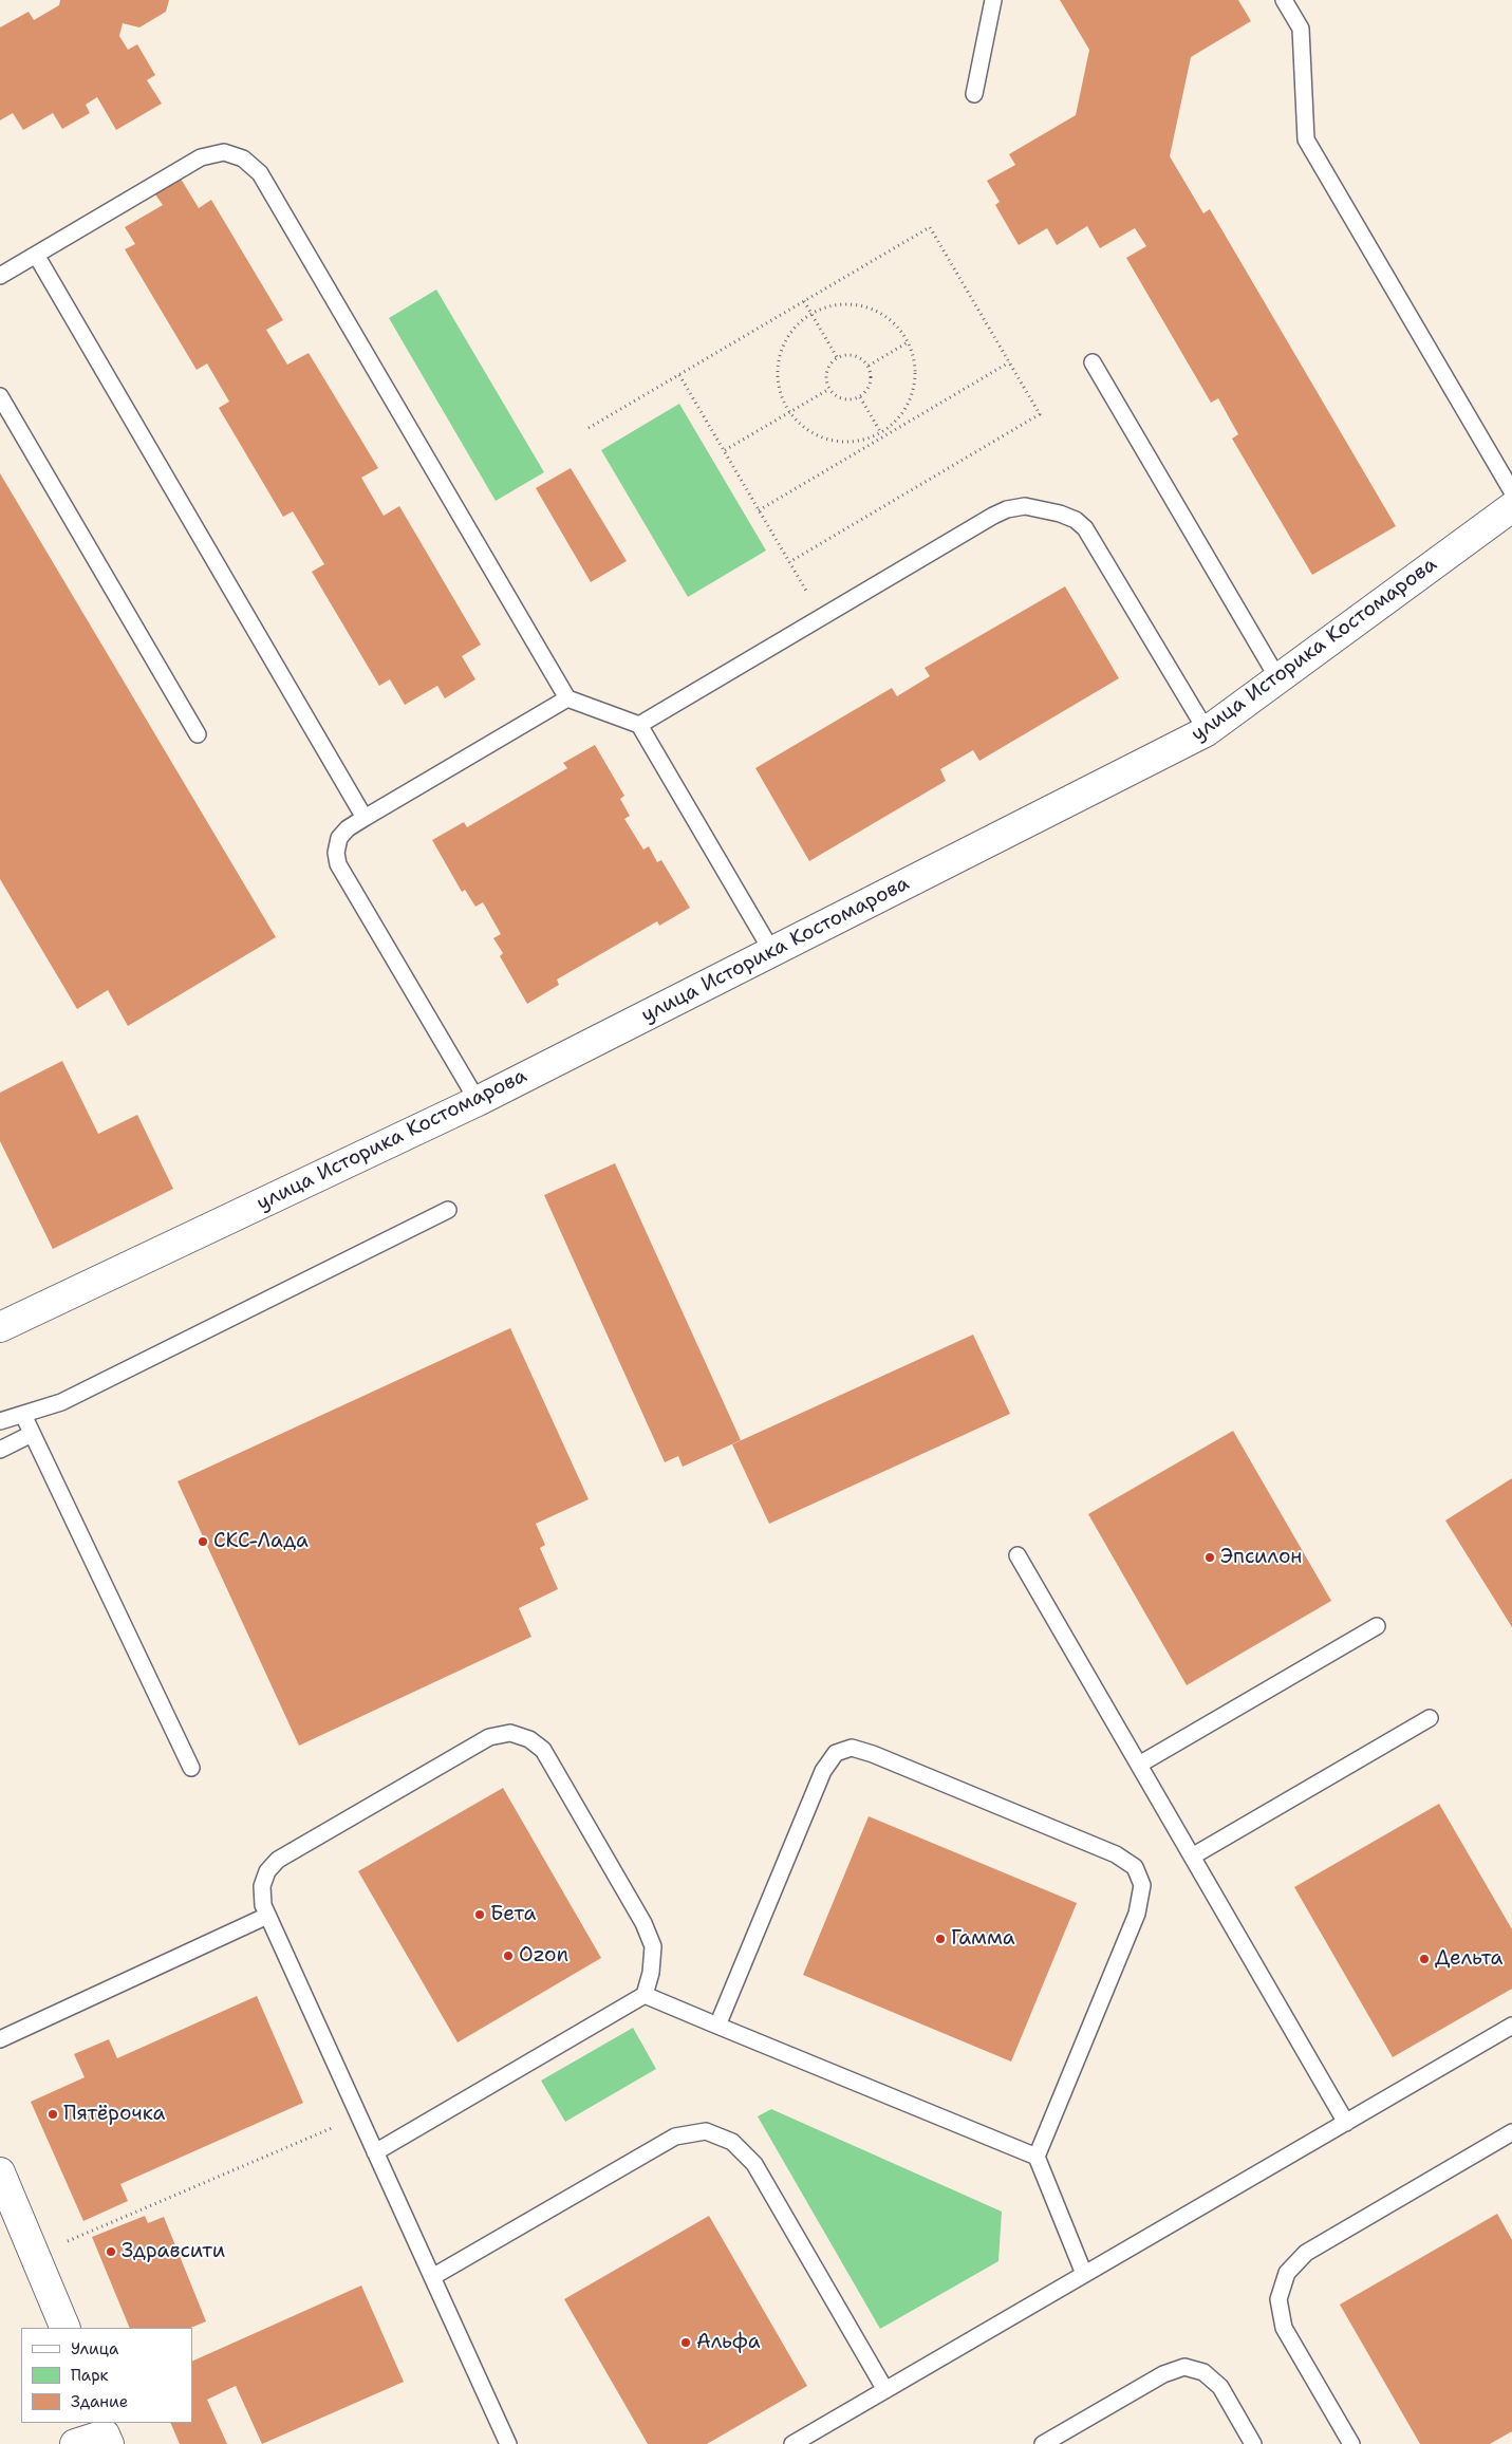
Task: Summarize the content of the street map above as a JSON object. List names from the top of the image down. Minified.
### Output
{"streets":{"street":["улица Историка Костомарова"]},"places":["СКС-Лада","Эпсилон","Бета","Гамма","Ozon","Дельта","Пятёрочка","Здравсити","Альфа"],"legend":["Улица","Парк","Здание"]}
